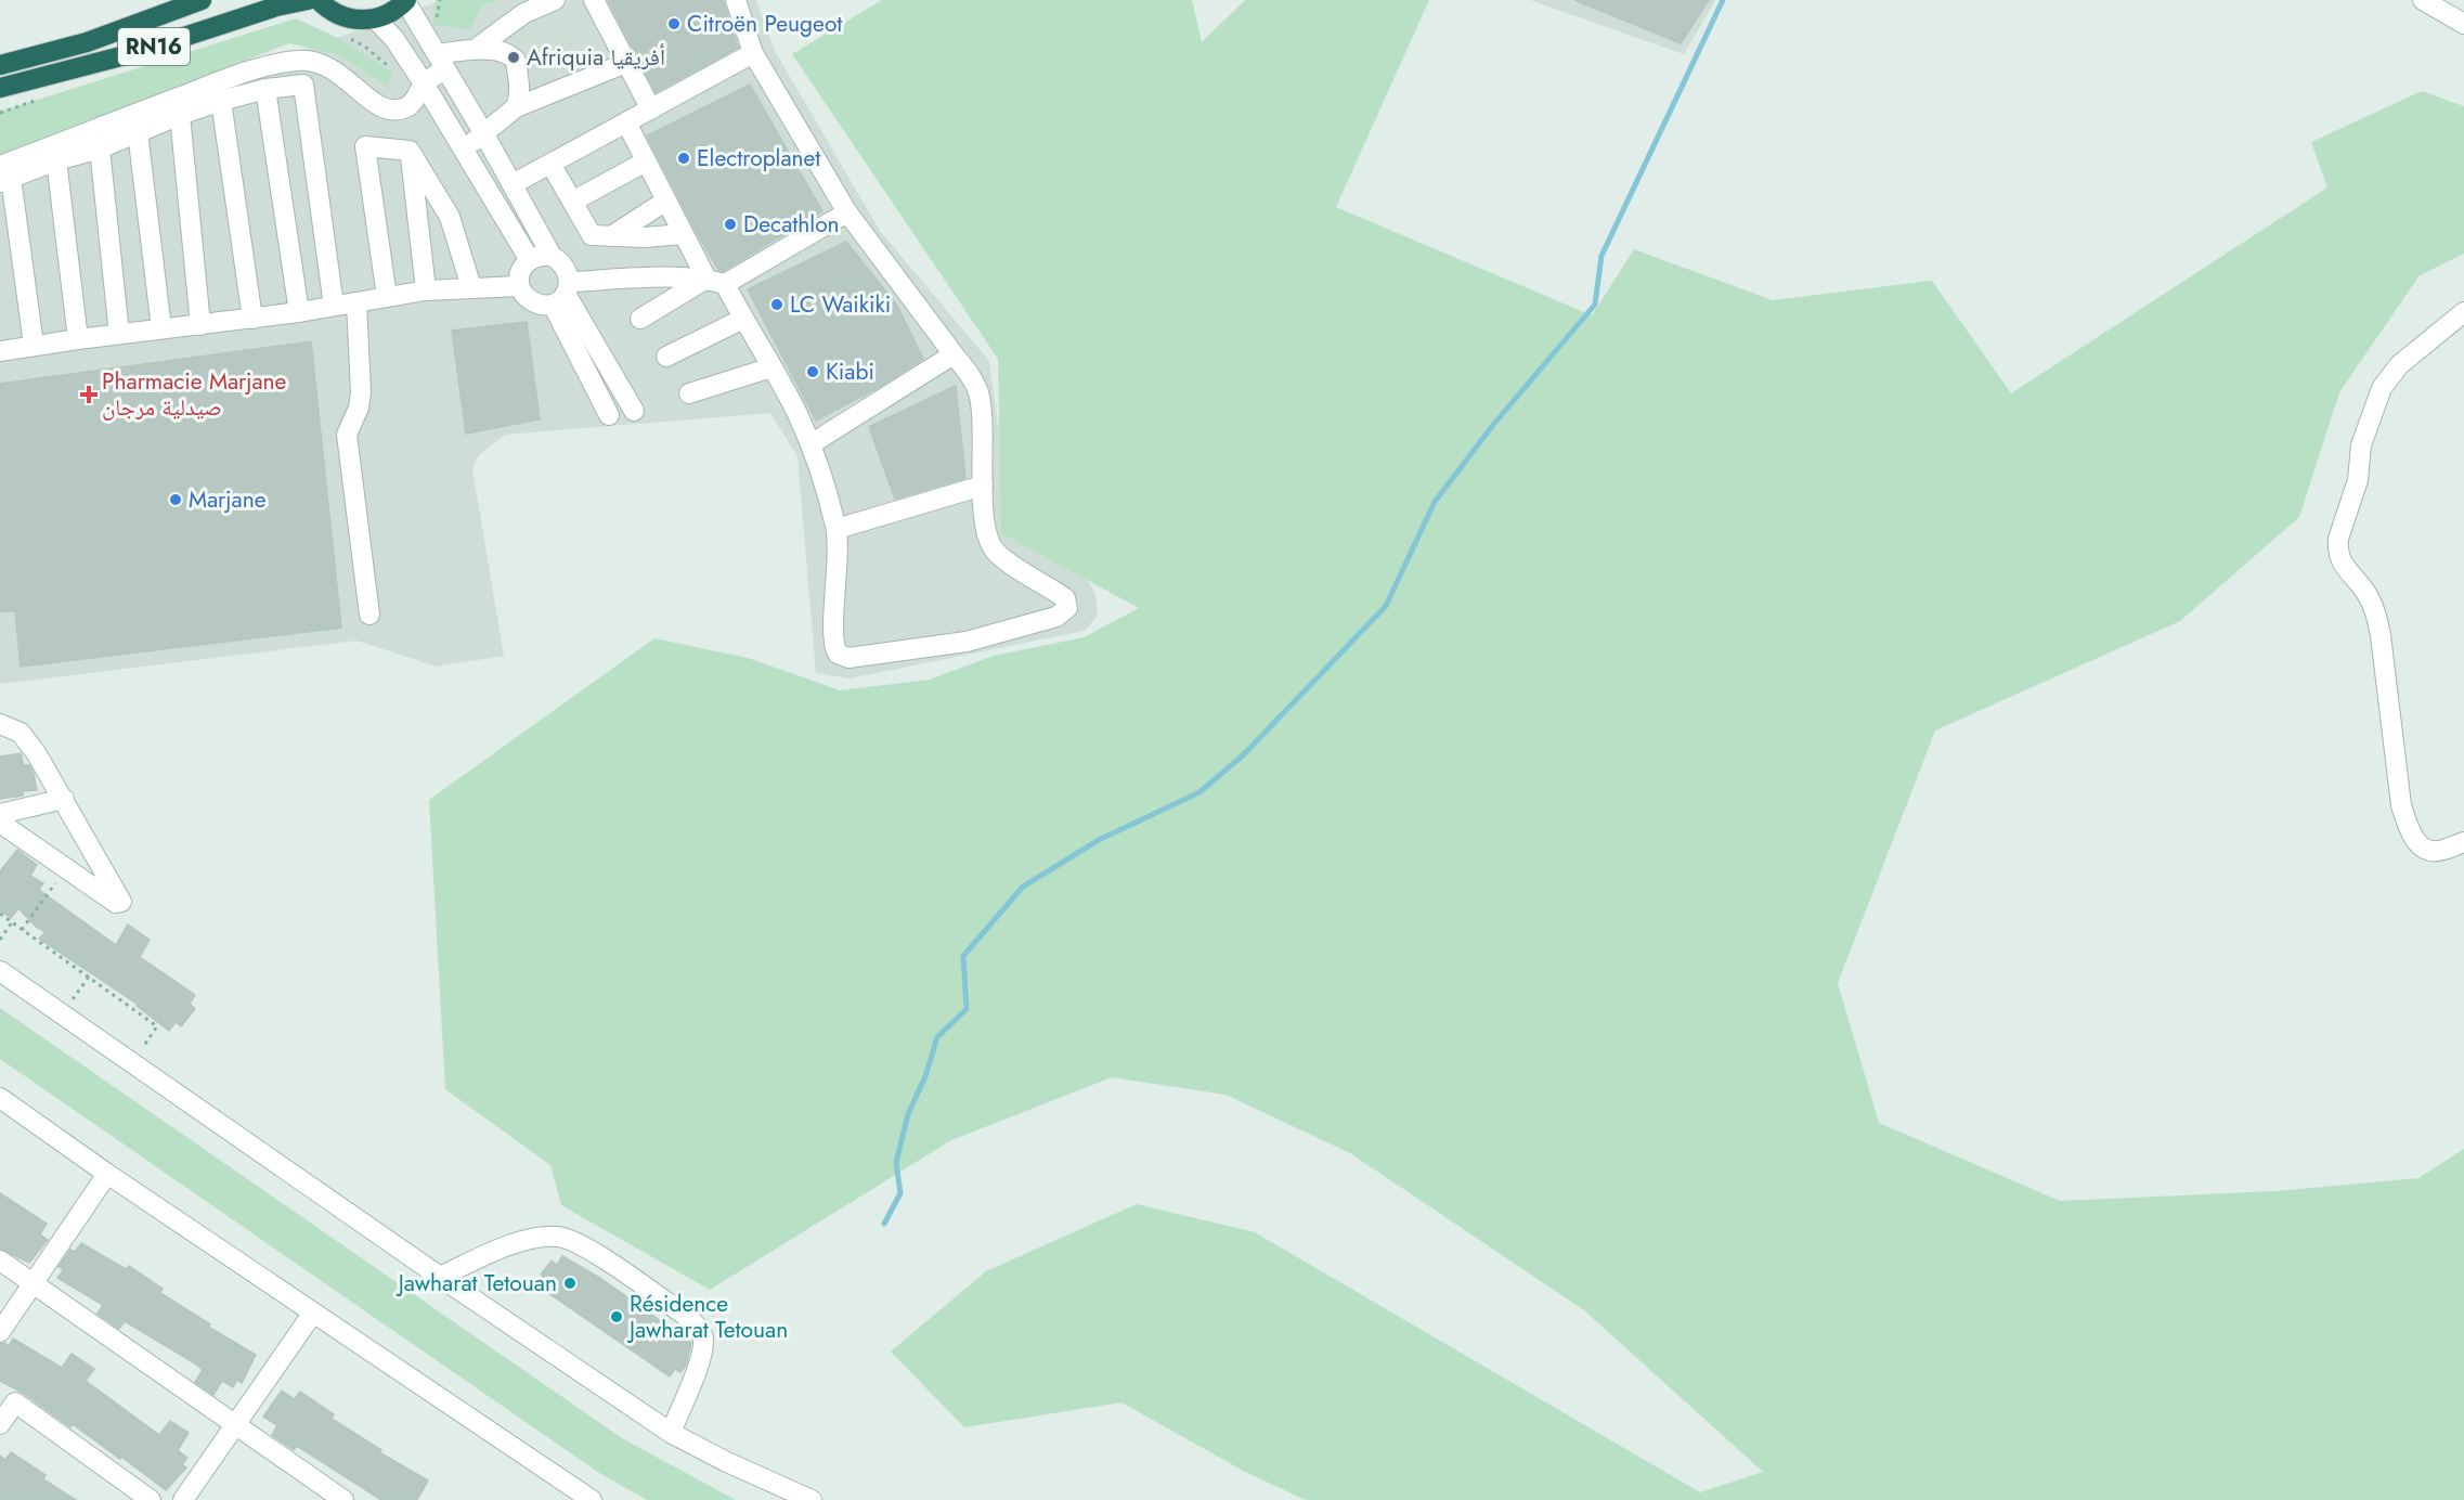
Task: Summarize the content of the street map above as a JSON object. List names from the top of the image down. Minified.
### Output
{"streets":{"highway":["RN16"]},"places":{"other":["Citroën Peugeot","Afriquia أفريقيا","Electroplanet","Decathlon","LC Waikiki","Kiabi","Marjane","Jawharat Tetouan","Résidence Jawharat Tetouan"],"health":["Pharmacie Marjane صيدلية مرجان"]}}
